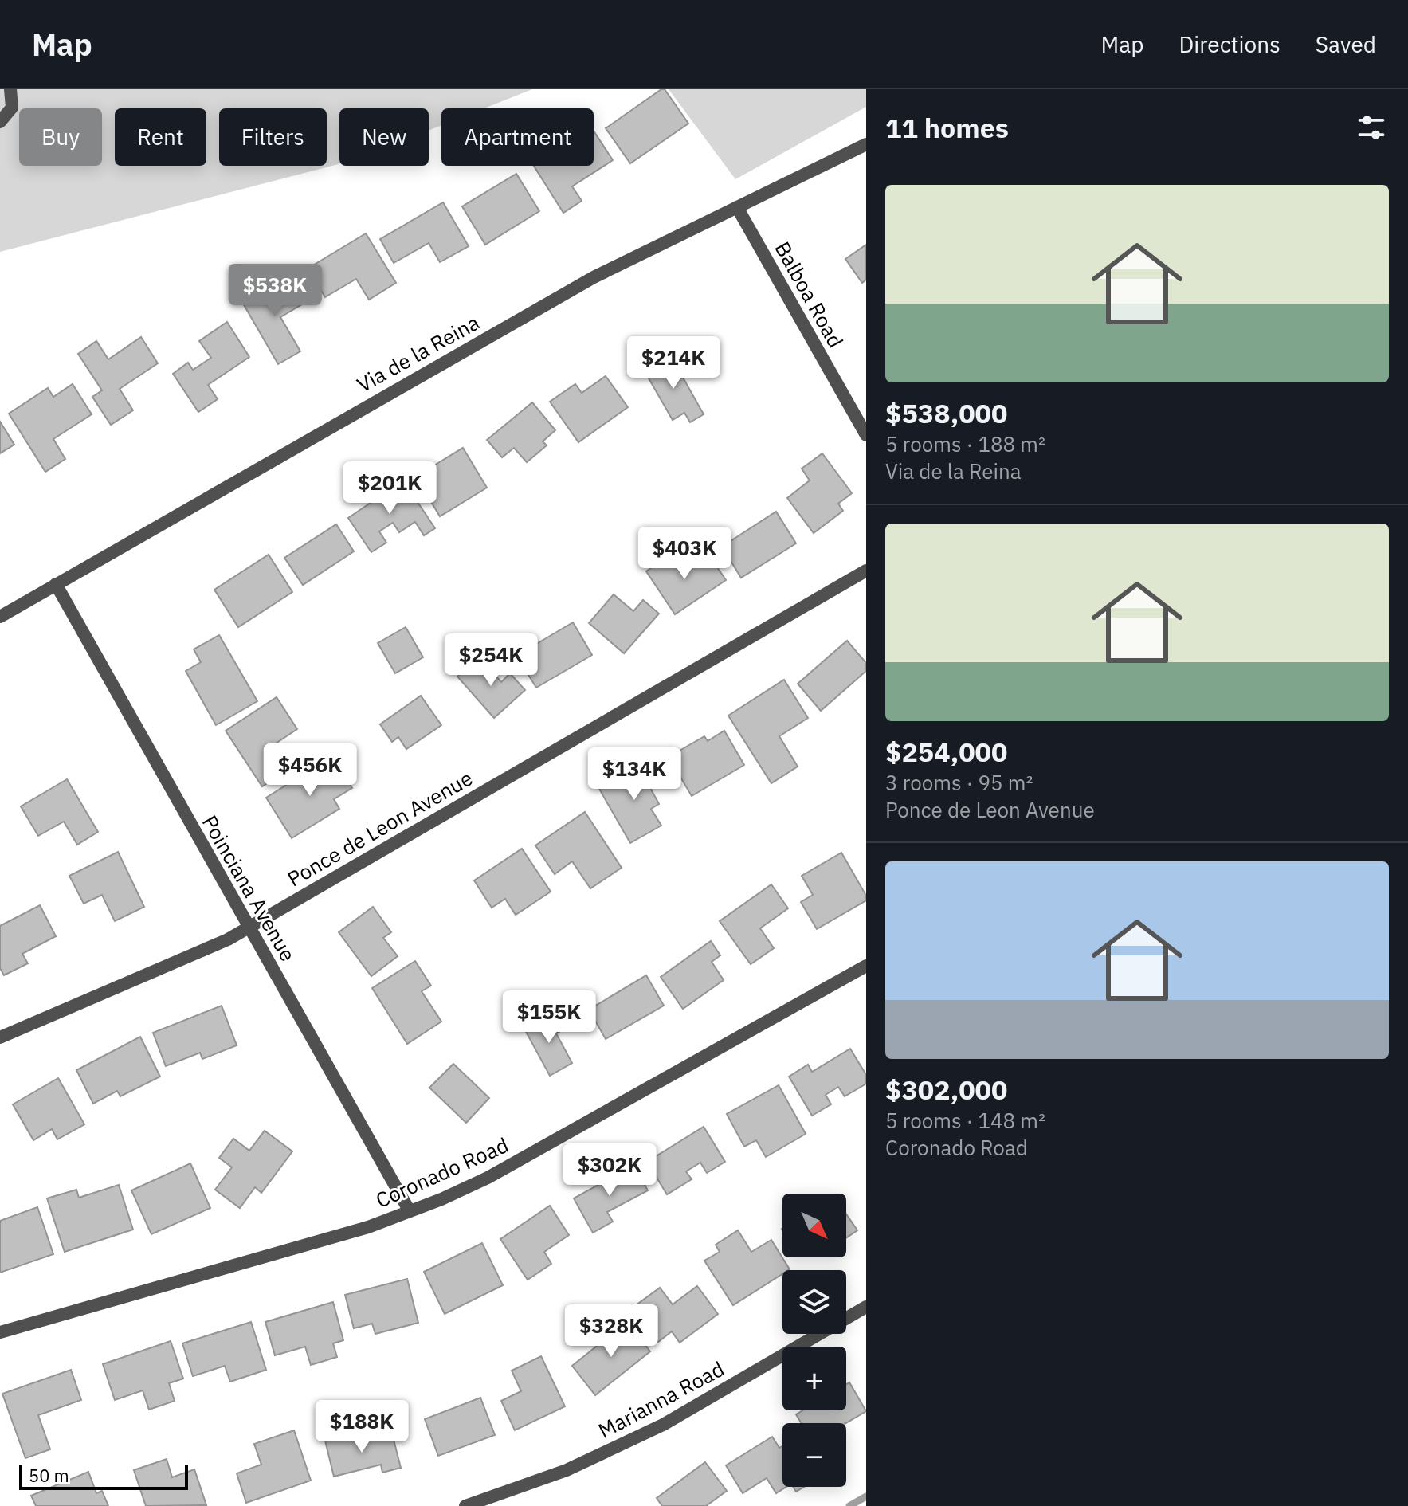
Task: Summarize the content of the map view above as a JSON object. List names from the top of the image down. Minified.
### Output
{"streets":{"street":["Balboa Road","Via de la Reina","Ponce de Leon Avenue","Poinciana Avenue","Coronado Road","Marianna Road"]},"crossings":[["Balboa Road","Via de la Reina"],["Via de la Reina","Poinciana Avenue"],["Ponce de Leon Avenue","Poinciana Avenue"],["Poinciana Avenue","Coronado Road"]],"scale_bar":"50 m","north":"bottom right","page":{"header":"Map","nav":["Map","Directions","Saved"],"heading":"11 homes","chip":["Buy","Rent","Filters","New","Apartment"],"list":[{"name":"$538,000","note":"5 rooms · 188 m² · Via de la Reina"},{"name":"$254,000","note":"3 rooms · 95 m² · Ponce de Leon Avenue"},{"name":"$302,000","note":"5 rooms · 148 m² · Coronado Road"}],"price":["$538K","$214K","$201K","$403K","$254K","$456K","$134K","$155K","$302K","$328K","$188K"],"map_buttons":["+","−"],"scale":"50 m"}}
